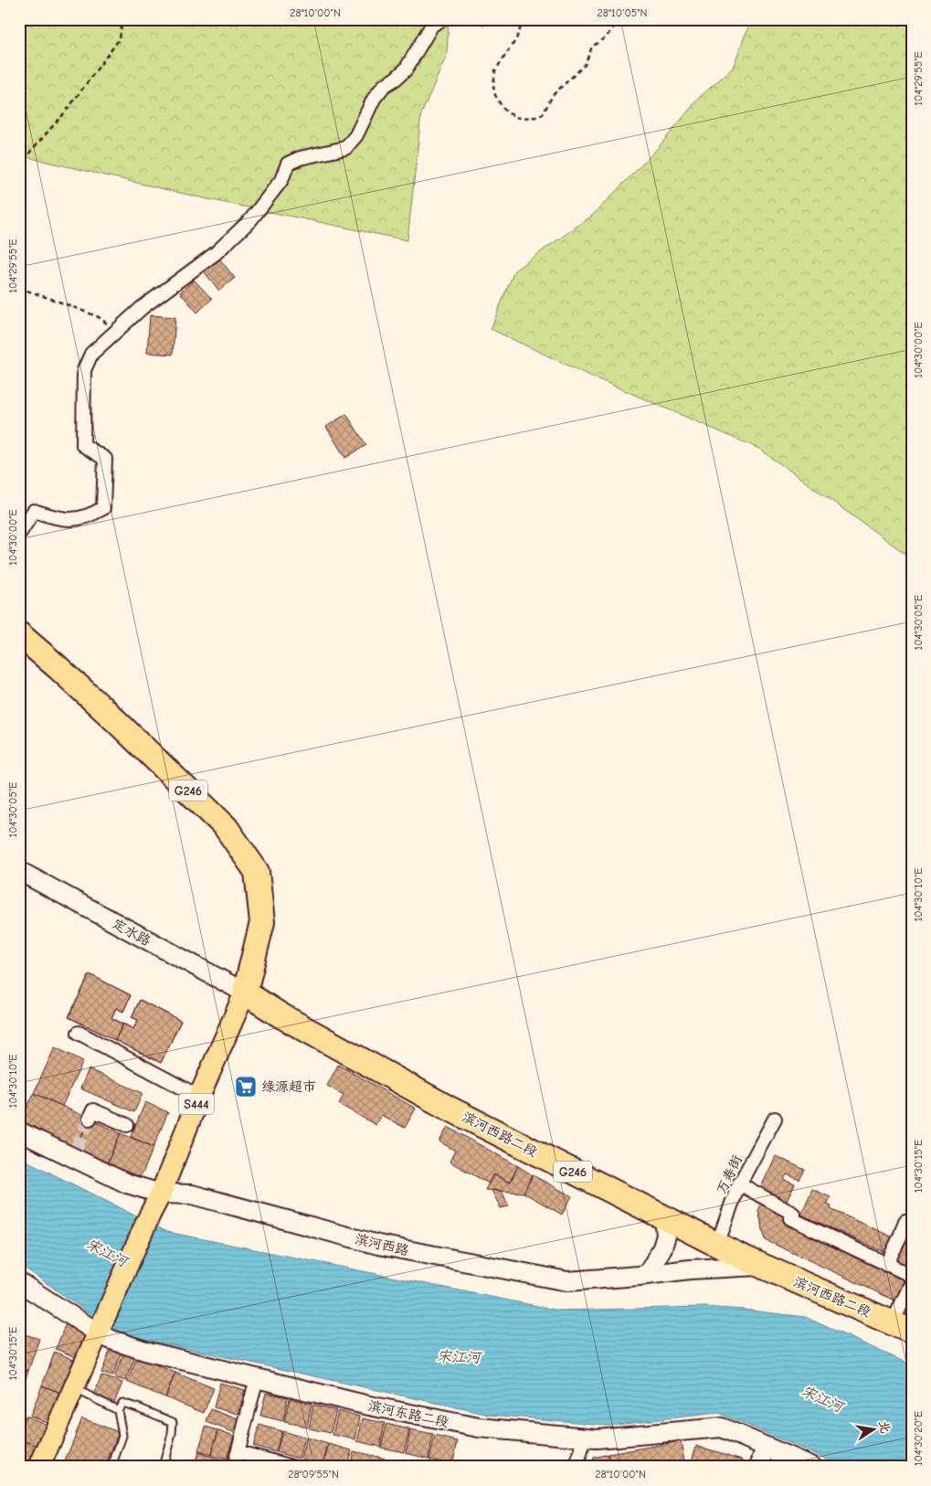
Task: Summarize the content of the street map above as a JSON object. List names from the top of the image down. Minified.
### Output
{"streets":{"highway":["G246","滨河西路二段"],"main road":["S444"],"street":["定水路","万寿街","滨河西路","滨河东路二段"]},"crossings":[["G246","定水路"],["G246","S444"],["G246","滨河西路二段"],["定水路","S444"],["定水路","滨河西路二段"],["S444","滨河西路二段"],["S444","滨河西路"],["S444","滨河东路二段"],["滨河西路二段","万寿街"],["滨河西路二段","滨河西路"]],"water":["宋江河"],"places":{"supermarket":["绿源超市"]},"north":"right","coordinates":["28°10'00\"N","28°10'05\"N","104°29'55\"E","104°30'00\"E","104°30'05\"E","104°30'10\"E","104°30'15\"E","104°30'20\"E","28°09'55\"N"]}
